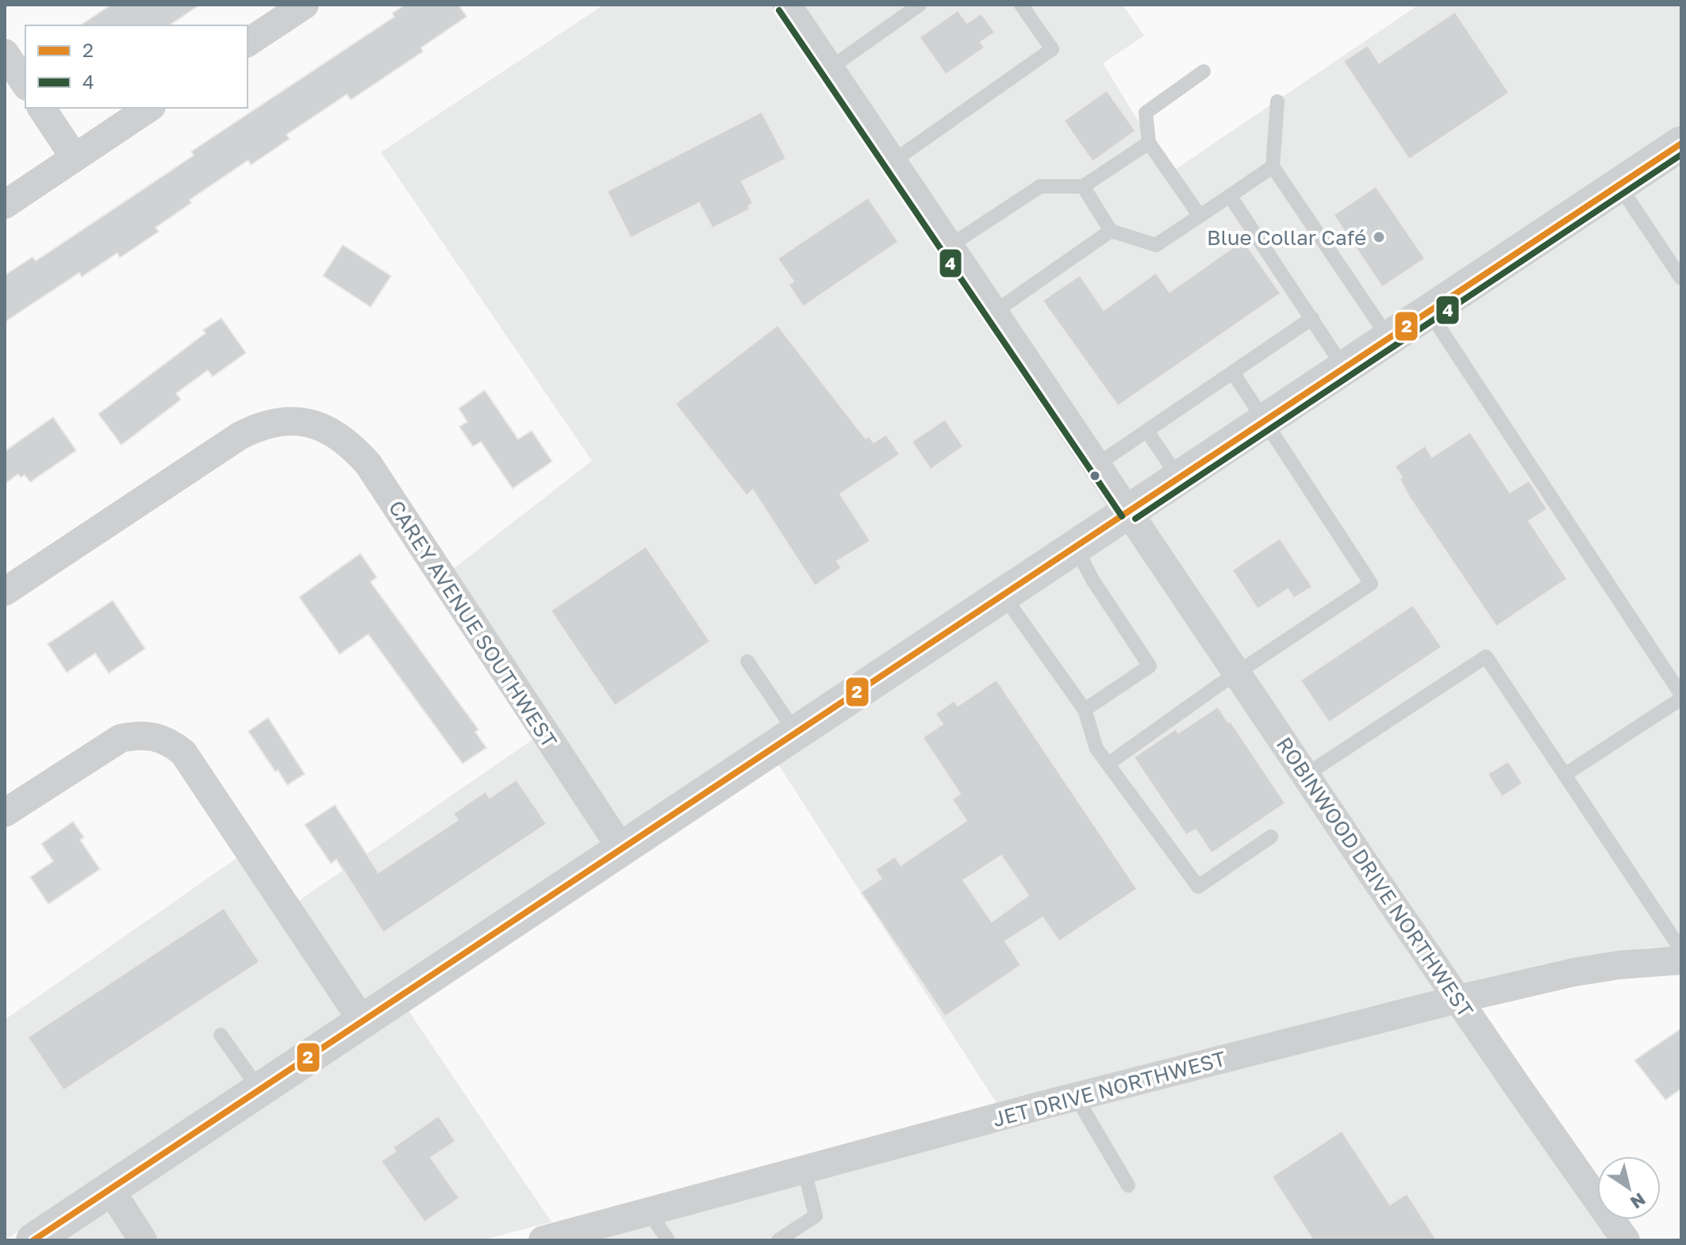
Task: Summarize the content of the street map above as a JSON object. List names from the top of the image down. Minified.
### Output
{"streets":{"street":["CAREY AVENUE SOUTHWEST","ROBINWOOD DRIVE NORTHWEST","JET DRIVE NORTHWEST"]},"crossings":[["ROBINWOOD DRIVE NORTHWEST","JET DRIVE NORTHWEST"]],"places":["Blue Collar Café"],"lines":["transit line 4","transit line 2"],"legend":["2","4"],"north":"bottom right"}
